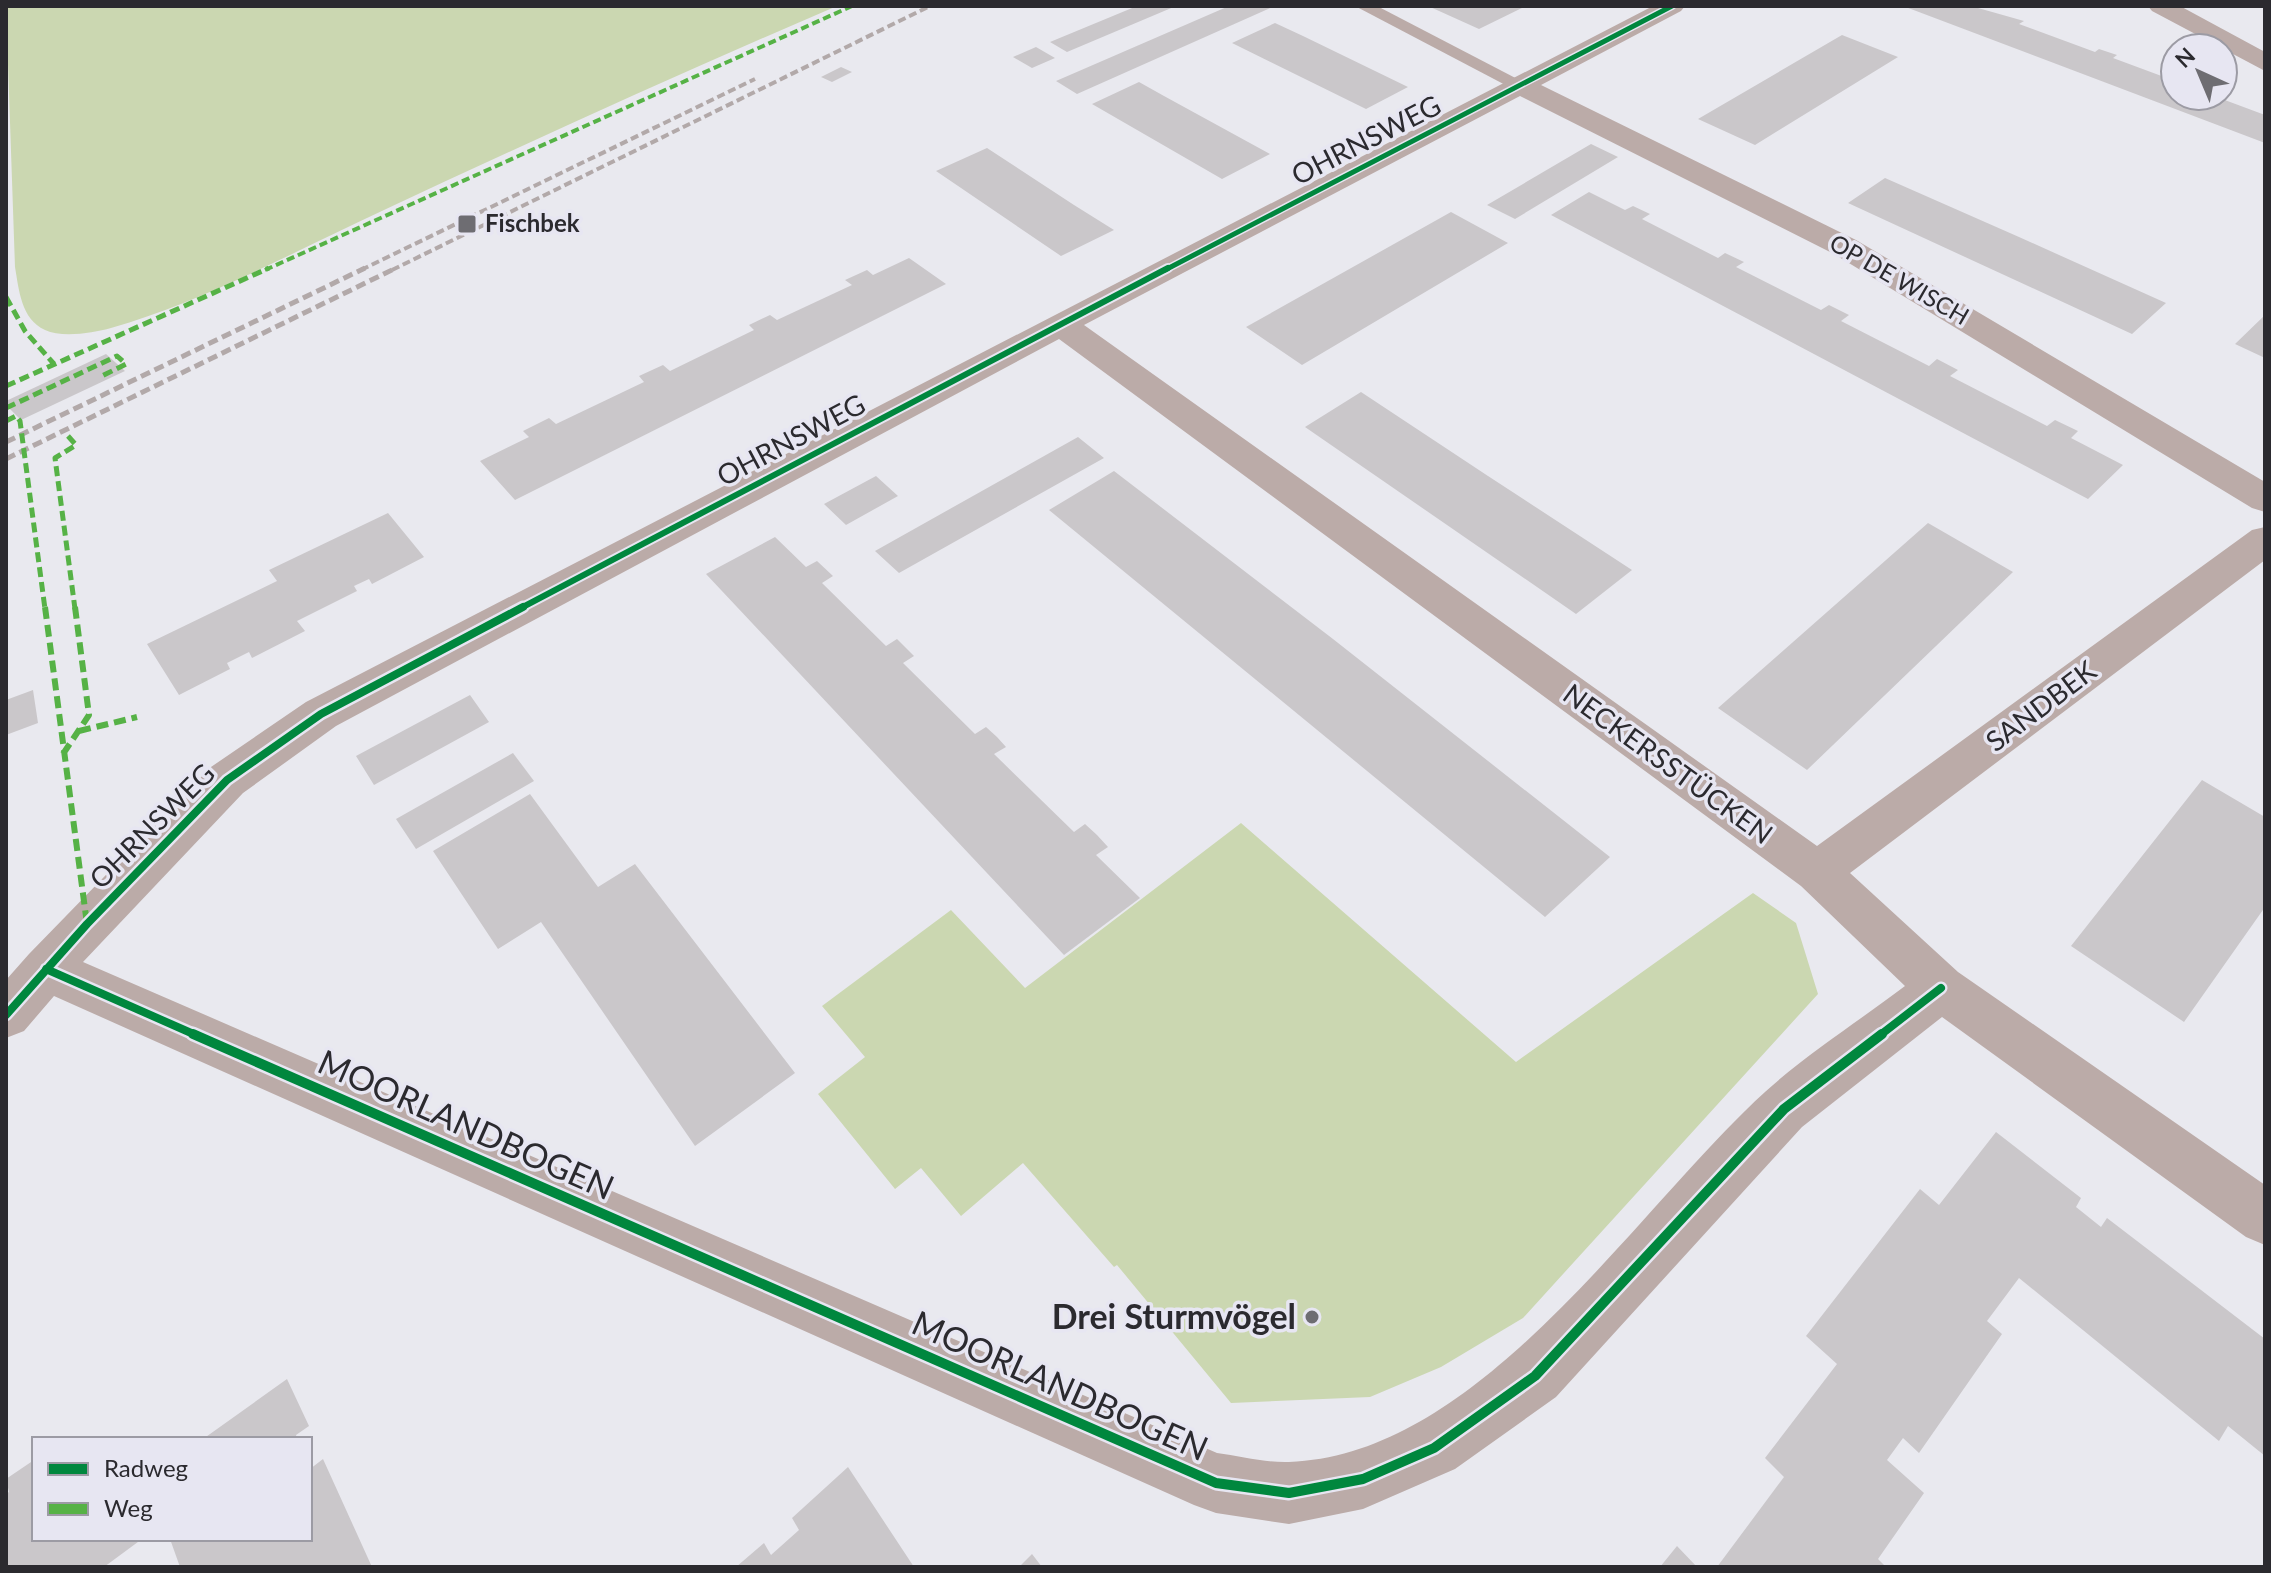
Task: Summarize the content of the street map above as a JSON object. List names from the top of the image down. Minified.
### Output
{"streets":{"street":["OHRNSWEG","OP DE WISCH","SANDBEK","NECKERSSTÜCKEN","MOORLANDBOGEN"]},"crossings":[["OHRNSWEG","OP DE WISCH"],["OHRNSWEG","NECKERSSTÜCKEN"],["OHRNSWEG","MOORLANDBOGEN"],["SANDBEK","NECKERSSTÜCKEN"],["NECKERSSTÜCKEN","MOORLANDBOGEN"]],"places":{"transit":["Fischbek"],"other":["Drei Sturmvögel"]},"legend":["Radweg","Weg"],"north":"top left"}
